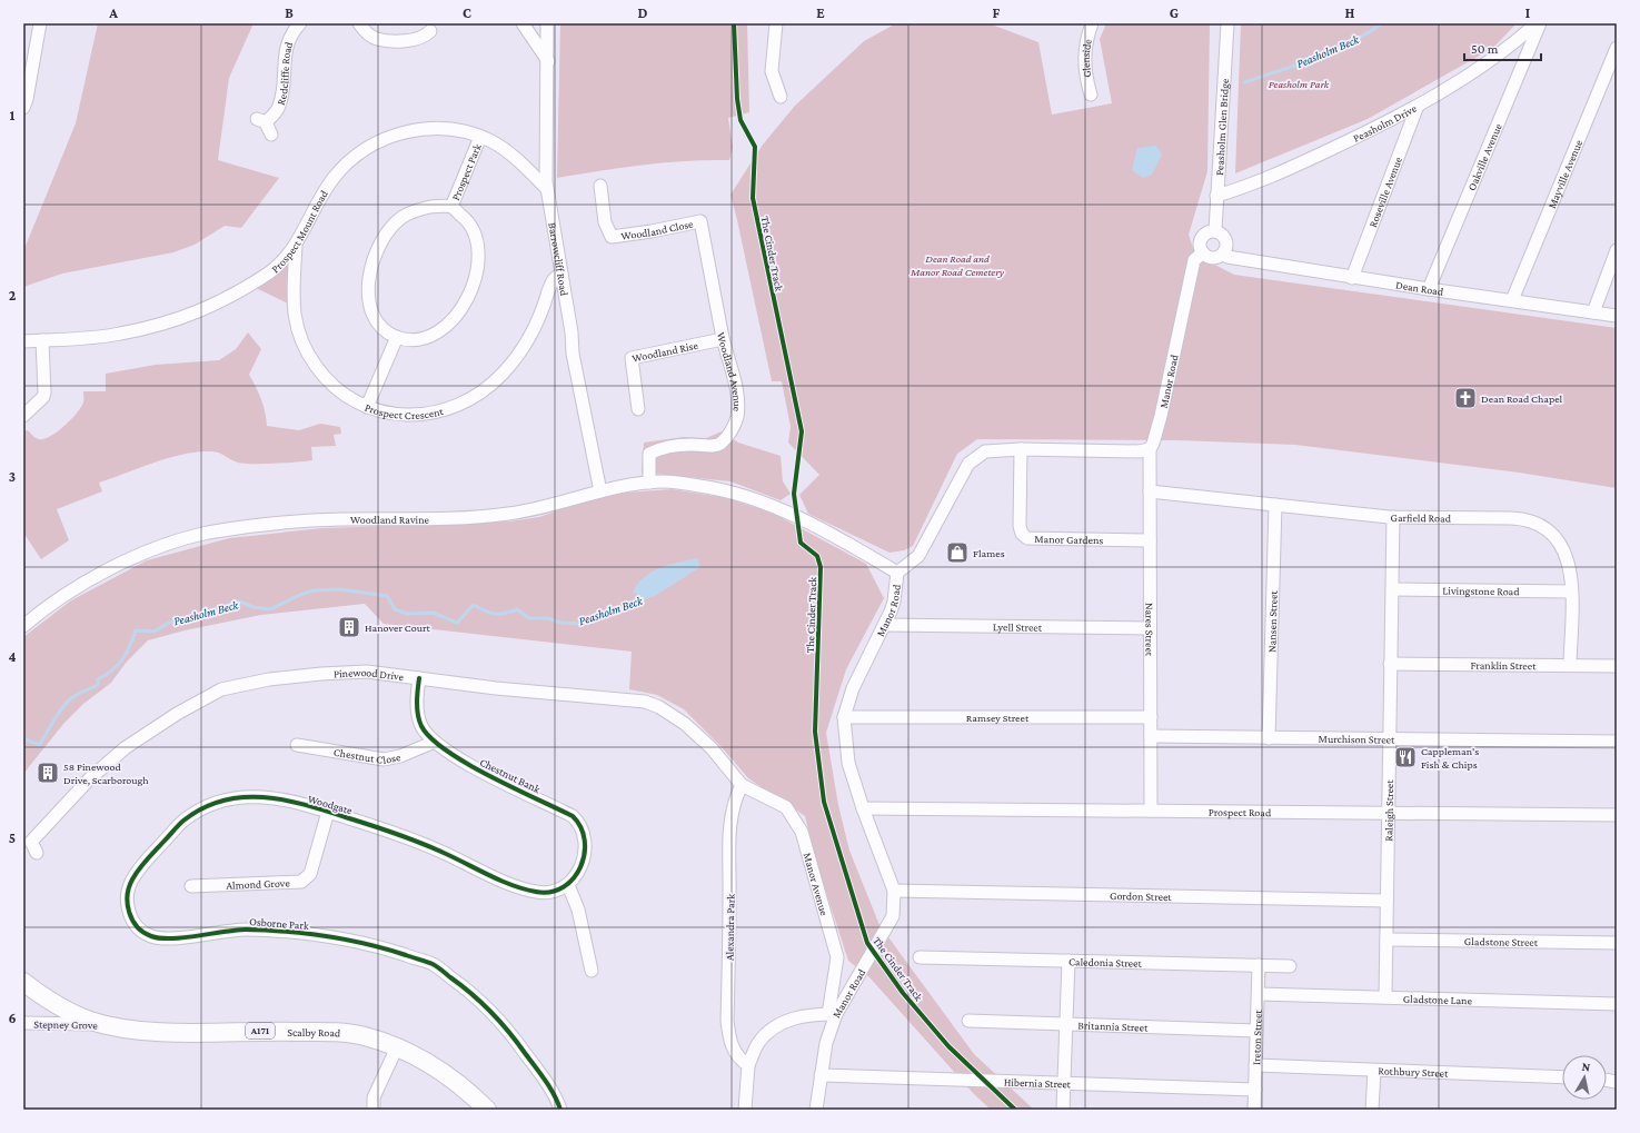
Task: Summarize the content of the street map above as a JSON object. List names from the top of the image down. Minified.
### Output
{"streets":{"highway":["A171","Scalby Road"],"street":["Glenside","Redcliffe Road","Peasholm Drive","Peasholm Glen Bridge","Oakville Avenue","Prospect Park","Mayville Avenue","Roseville Avenue","Prospect Mount Road","Woodland Close","Barrowcliff Road","Dean Road","Woodland Rise","Woodland Avenue","Manor Road","Prospect Crescent","Garfield Road","Woodland Ravine","Manor Gardens","Livingstone Road","Nansen Street","Lyell Street","Nares Street","Franklin Street","Pinewood Drive","Ramsey Street","Murchison Street","Chestnut Close","Chestnut Bank","Woodgate","Raleigh Street","Prospect Road","Manor Avenue","Almond Grove","Gordon Street","Osborne Park","Alexandra Park","Gladstone Street","Caledonia Street","Gladstone Lane","Stepney Grove","Britannia Street","Ireton Street","Rothbury Street","Hibernia Street"],"cycle path":["The Cinder Track"]},"crossings":[["Peasholm Drive","Peasholm Glen Bridge"],["Peasholm Drive","Oakville Avenue"],["Peasholm Drive","Roseville Avenue"],["Peasholm Glen Bridge","Dean Road"],["Peasholm Glen Bridge","Manor Road"],["Oakville Avenue","Dean Road"],["Prospect Park","Prospect Mount Road"],["Mayville Avenue","Dean Road"],["Roseville Avenue","Dean Road"],["Prospect Mount Road","Barrowcliff Road"],["Prospect Mount Road","Prospect Crescent"],["Woodland Close","Woodland Avenue"],["Barrowcliff Road","Prospect Crescent"],["Barrowcliff Road","Woodland Ravine"],["Dean Road","Manor Road"],["Woodland Rise","Woodland Avenue"],["Woodland Avenue","Woodland Ravine"],["Manor Road","Woodland Ravine"],["Manor Road","Manor Gardens"],["Manor Road","Lyell Street"],["Manor Road","Nares Street"],["Manor Road","Ramsey Street"],["Manor Road","Prospect Road"],["Manor Road","Manor Avenue"],["Manor Road","Gordon Street"],["Manor Road","Hibernia Street"],["Garfield Road","Livingstone Road"],["Garfield Road","Nansen Street"],["Garfield Road","Nares Street"],["Garfield Road","Franklin Street"],["Garfield Road","Raleigh Street"],["Manor Gardens","Nares Street"],["Livingstone Road","Raleigh Street"],["Nansen Street","Murchison Street"],["Lyell Street","Nares Street"],["Nares Street","Ramsey Street"],["Nares Street","Murchison Street"],["Nares Street","Prospect Road"],["Franklin Street","Raleigh Street"],["Pinewood Drive","Chestnut Bank"],["Pinewood Drive","Manor Avenue"],["Pinewood Drive","Alexandra Park"],["Murchison Street","Raleigh Street"],["Chestnut Close","Chestnut Bank"],["Chestnut Bank","Woodgate"],["Woodgate","Almond Grove"],["Woodgate","Osborne Park"],["Raleigh Street","Prospect Road"],["Raleigh Street","Gordon Street"],["Raleigh Street","Gladstone Street"],["Raleigh Street","Gladstone Lane"],["Manor Avenue","Alexandra Park"],["Caledonia Street","Ireton Street"],["Gladstone Lane","Ireton Street"],["Stepney Grove","Scalby Road"],["Britannia Street","Ireton Street"],["Ireton Street","Rothbury Street"],["Ireton Street","Hibernia Street"]],"water":["Peasholm Beck"],"parks":["Peasholm Park","Dean Road and Manor Road Cemetery"],"places":{"church":["Dean Road Chapel"],"shop":["Flames"],"building":["Hanover Court","58 Pinewood Drive, Scarborough"],"restaurant":["Cappleman's Fish & Chips"]},"scale_bar":"50 m","north":"top","grid":{"columns":["A","B","C","D","E","F","G","H","I"],"rows":["1","2","3","4","5","6"]}}
